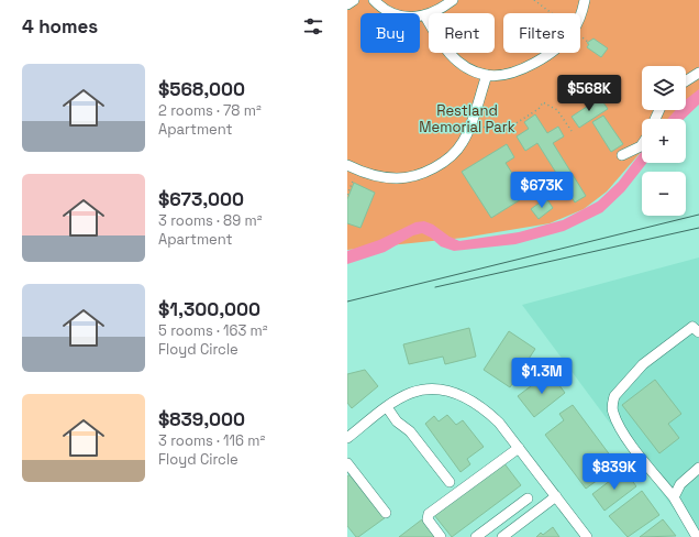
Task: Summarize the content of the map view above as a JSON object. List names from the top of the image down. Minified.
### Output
{"parks":["Restland Memorial Park"],"page":{"heading":"4 homes","chip":["Buy","Rent","Filters"],"list":[{"name":"$568,000","note":"2 rooms · 78 m² · Apartment"},{"name":"$673,000","note":"3 rooms · 89 m² · Apartment"},{"name":"$1,300,000","note":"5 rooms · 163 m² · Floyd Circle"},{"name":"$839,000","note":"3 rooms · 116 m² · Floyd Circle"}],"map_buttons":["+","−"],"price":["$568K","$673K","$1.3M","$839K"]}}
